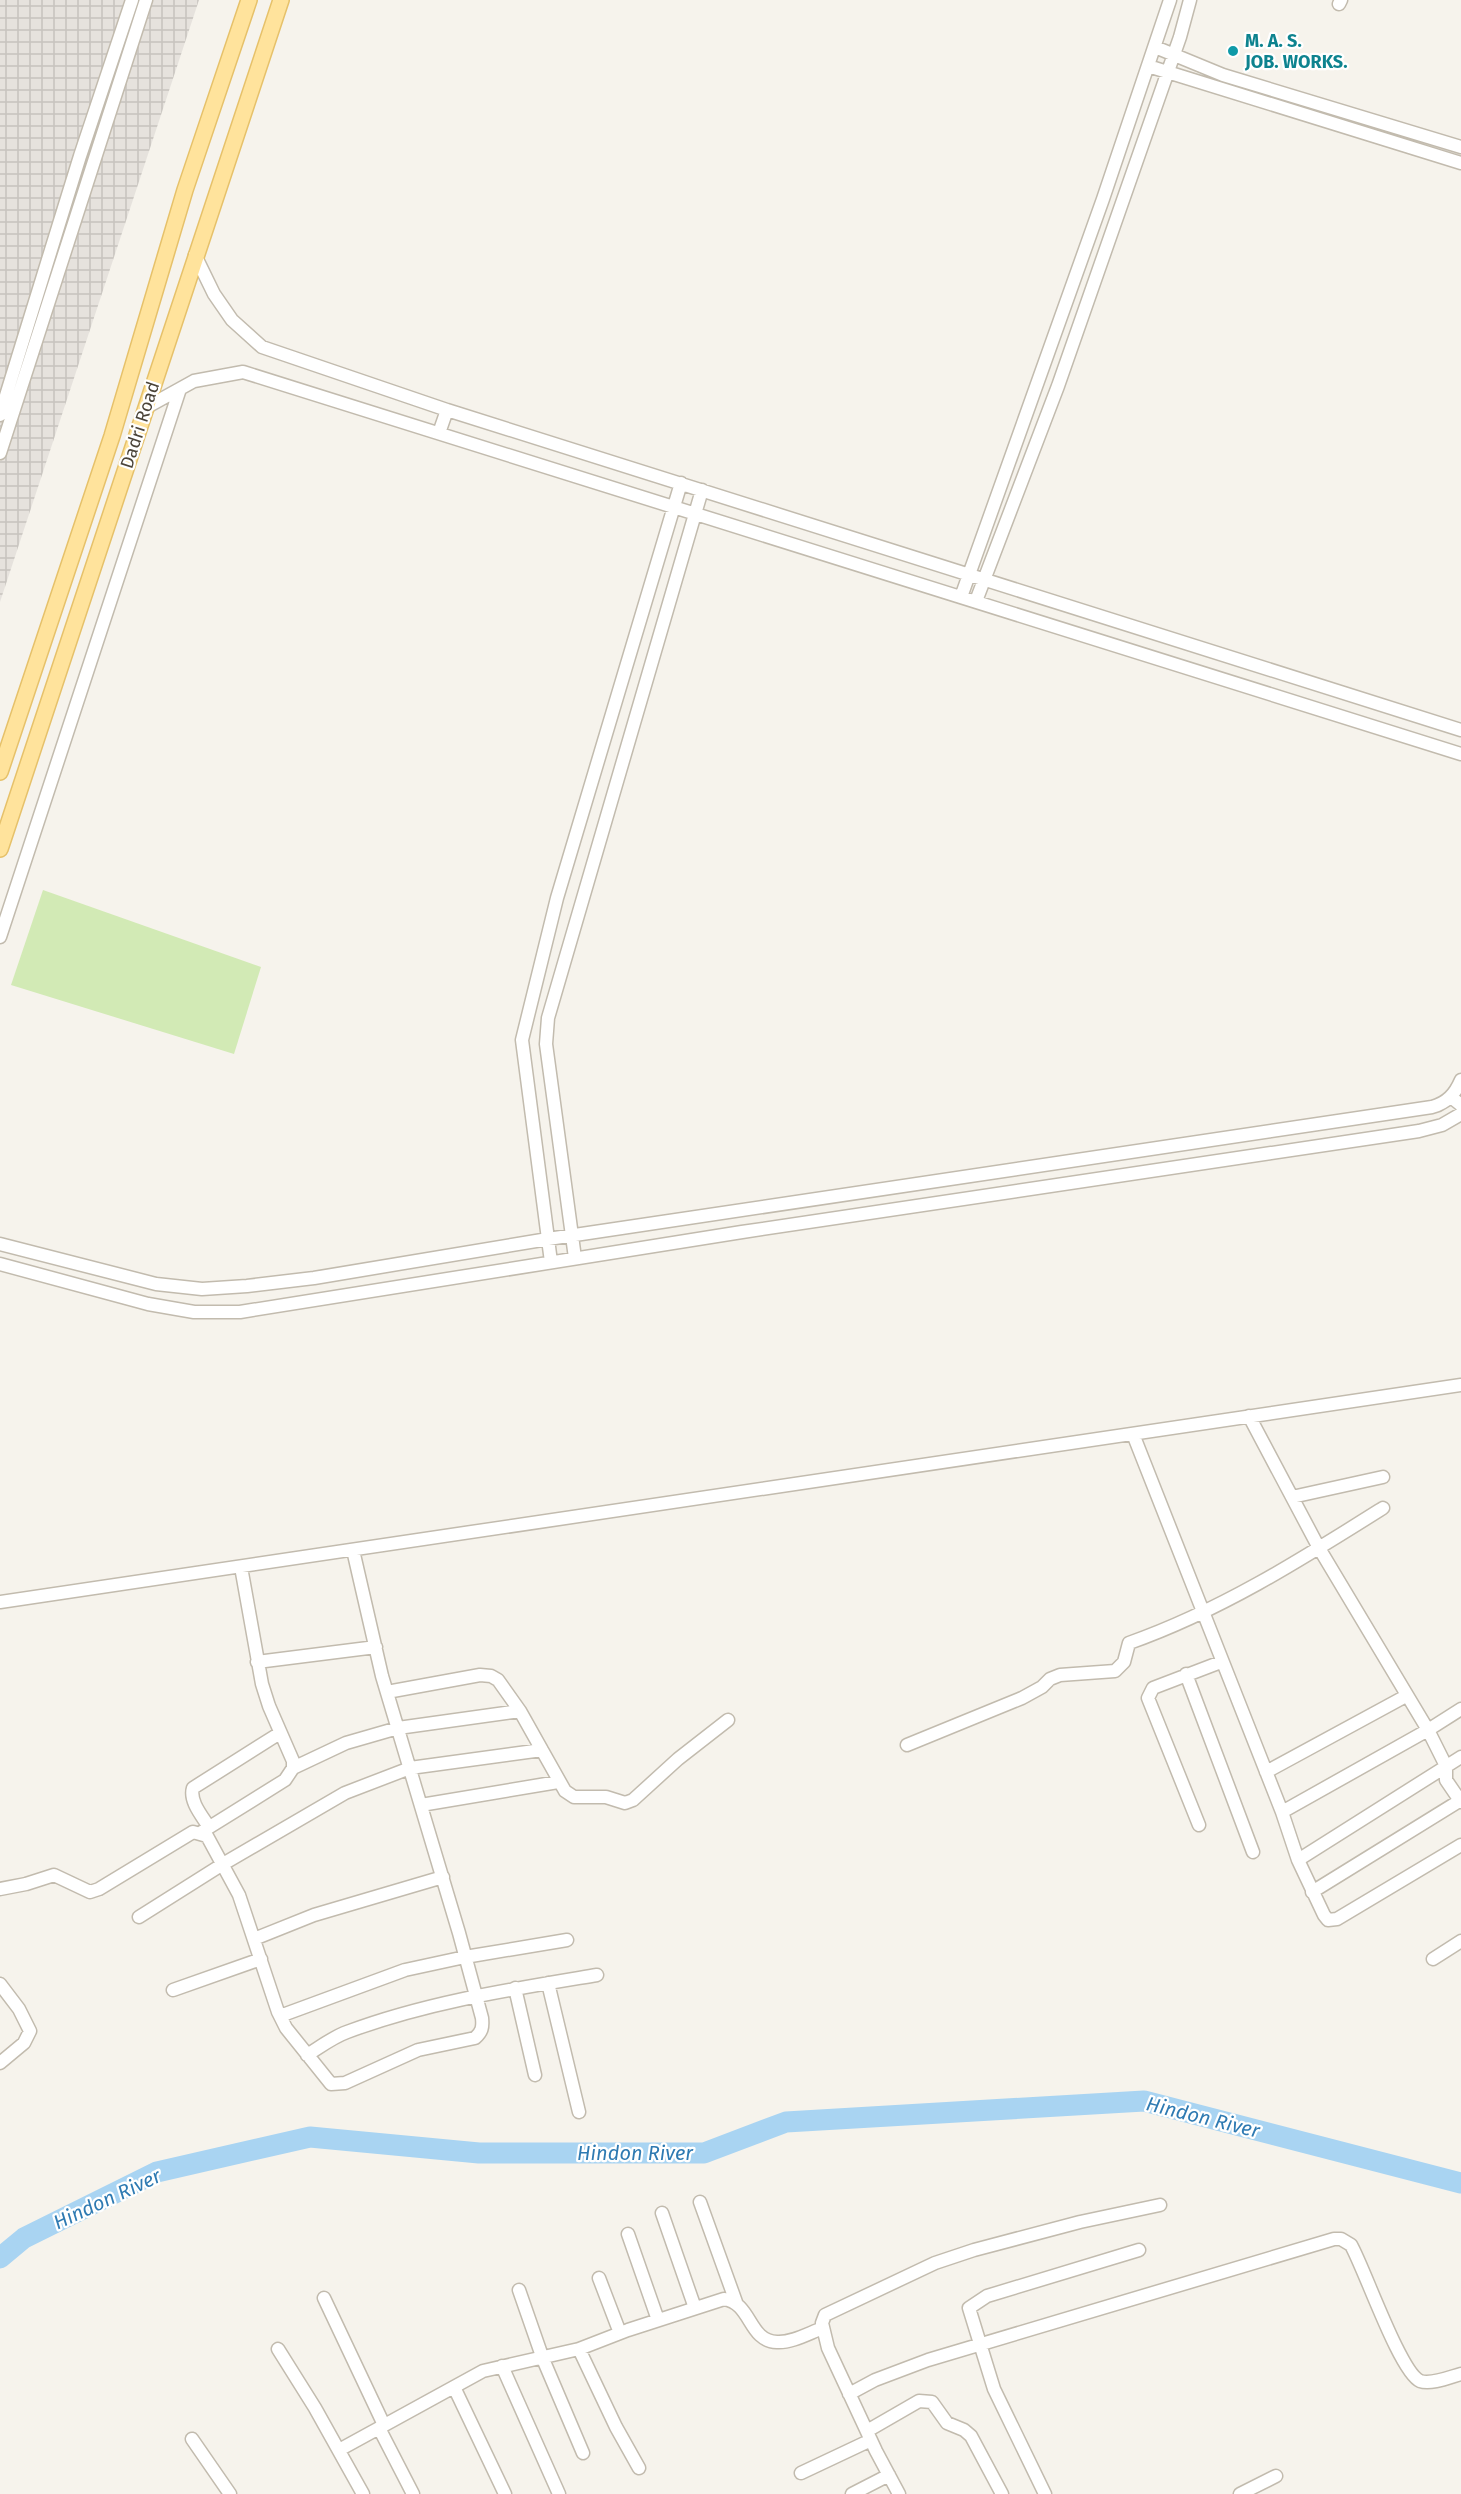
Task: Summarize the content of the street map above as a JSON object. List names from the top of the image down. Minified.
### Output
{"streets":{"main road":["Dadri Road"]},"water":["Hindon River"],"places":["M. A. S. JOB. WORKS."]}
